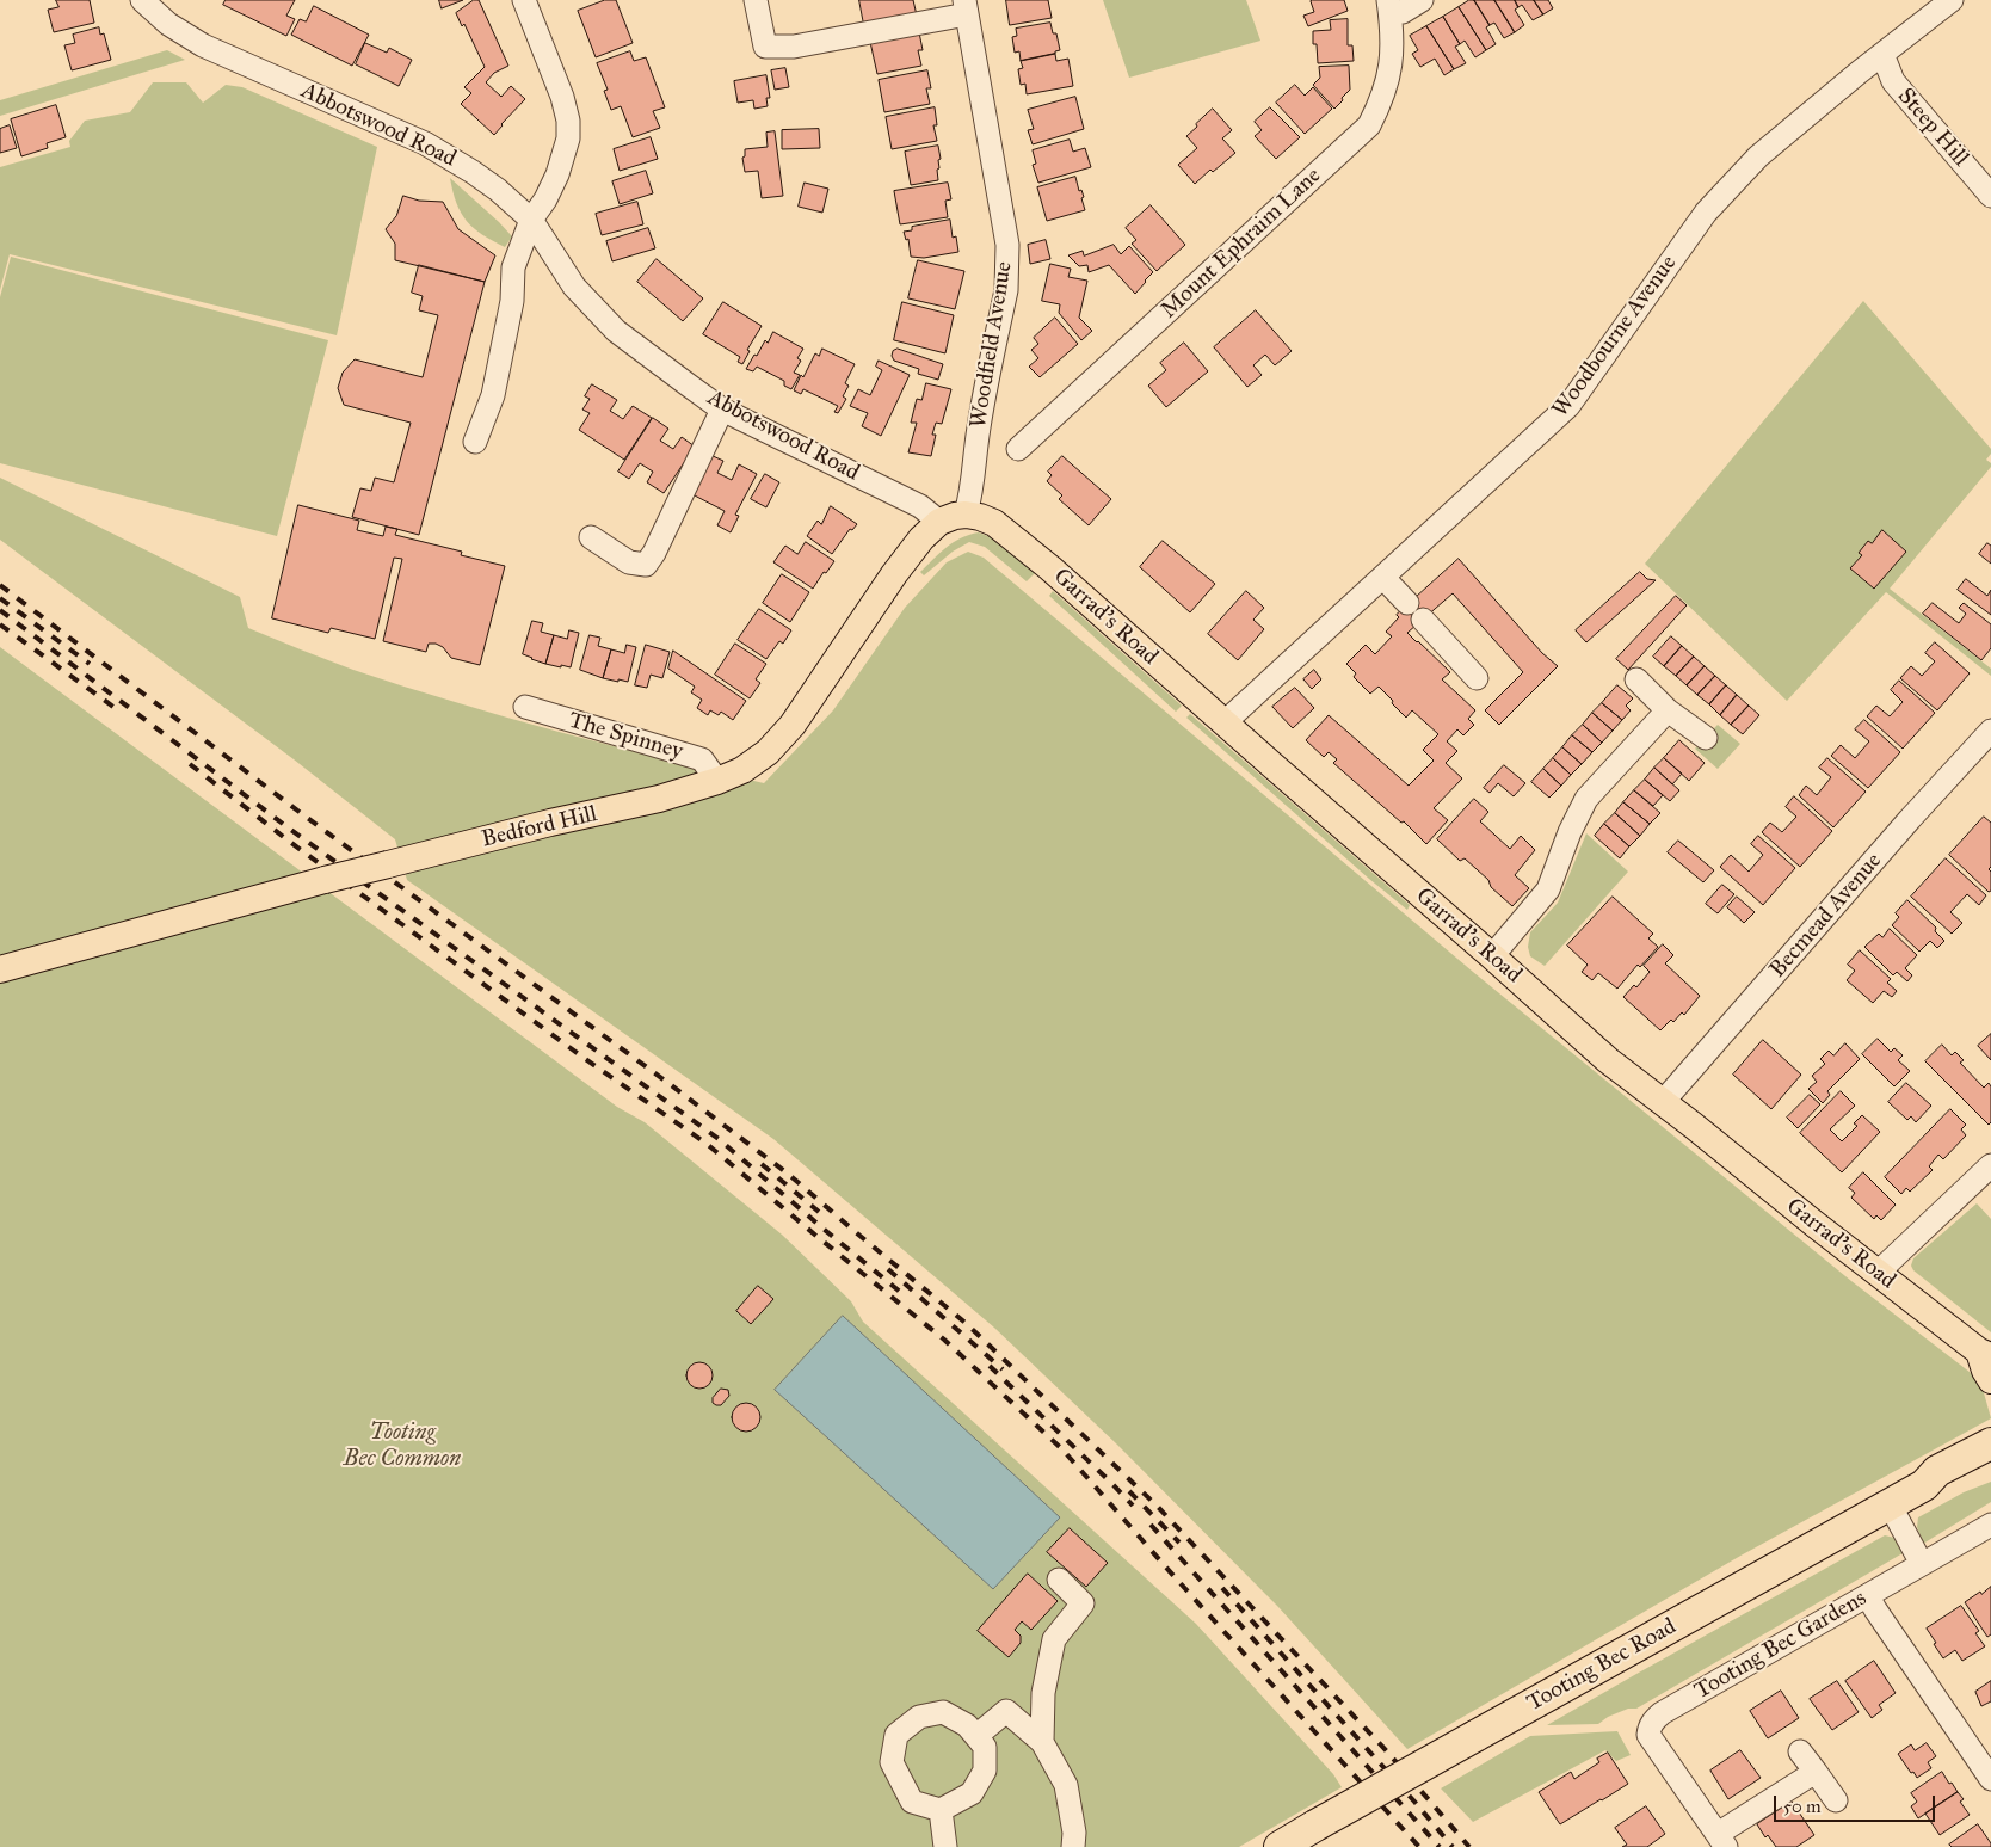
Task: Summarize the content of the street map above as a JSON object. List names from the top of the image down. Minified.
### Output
{"streets":{"highway":["Tooting Bec Road"],"main road":["Garrad's Road","Bedford Hill"],"street":["Abbotswood Road","Steep Hill","Mount Ephraim Lane","Woodbourne Avenue","Woodfield Avenue","The Spinney","Becmead Avenue","Tooting Bec Gardens"]},"crossings":[["Abbotswood Road","Bedford Hill"],["Steep Hill","Woodbourne Avenue"],["Woodbourne Avenue","Garrad's Road"],["Woodfield Avenue","Garrad's Road"],["Woodfield Avenue","Bedford Hill"],["Garrad's Road","Bedford Hill"],["Garrad's Road","Becmead Avenue"],["The Spinney","Bedford Hill"]],"parks":["Tooting Bec Common"],"scale_bar":"50 m"}
